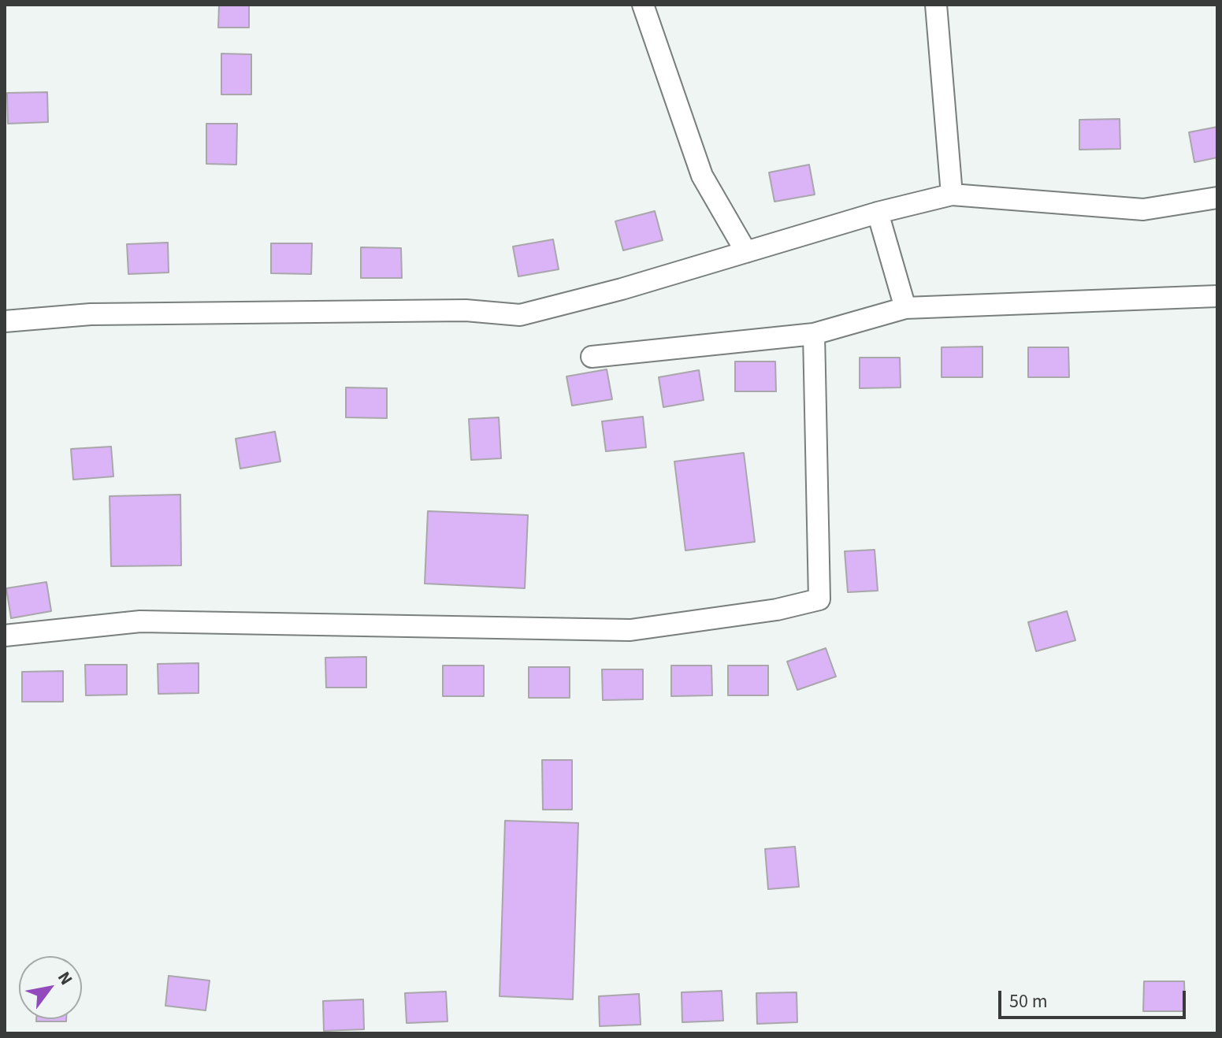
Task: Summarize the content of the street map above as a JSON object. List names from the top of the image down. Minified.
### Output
{"scale_bar":"50 m","north":"top right"}
